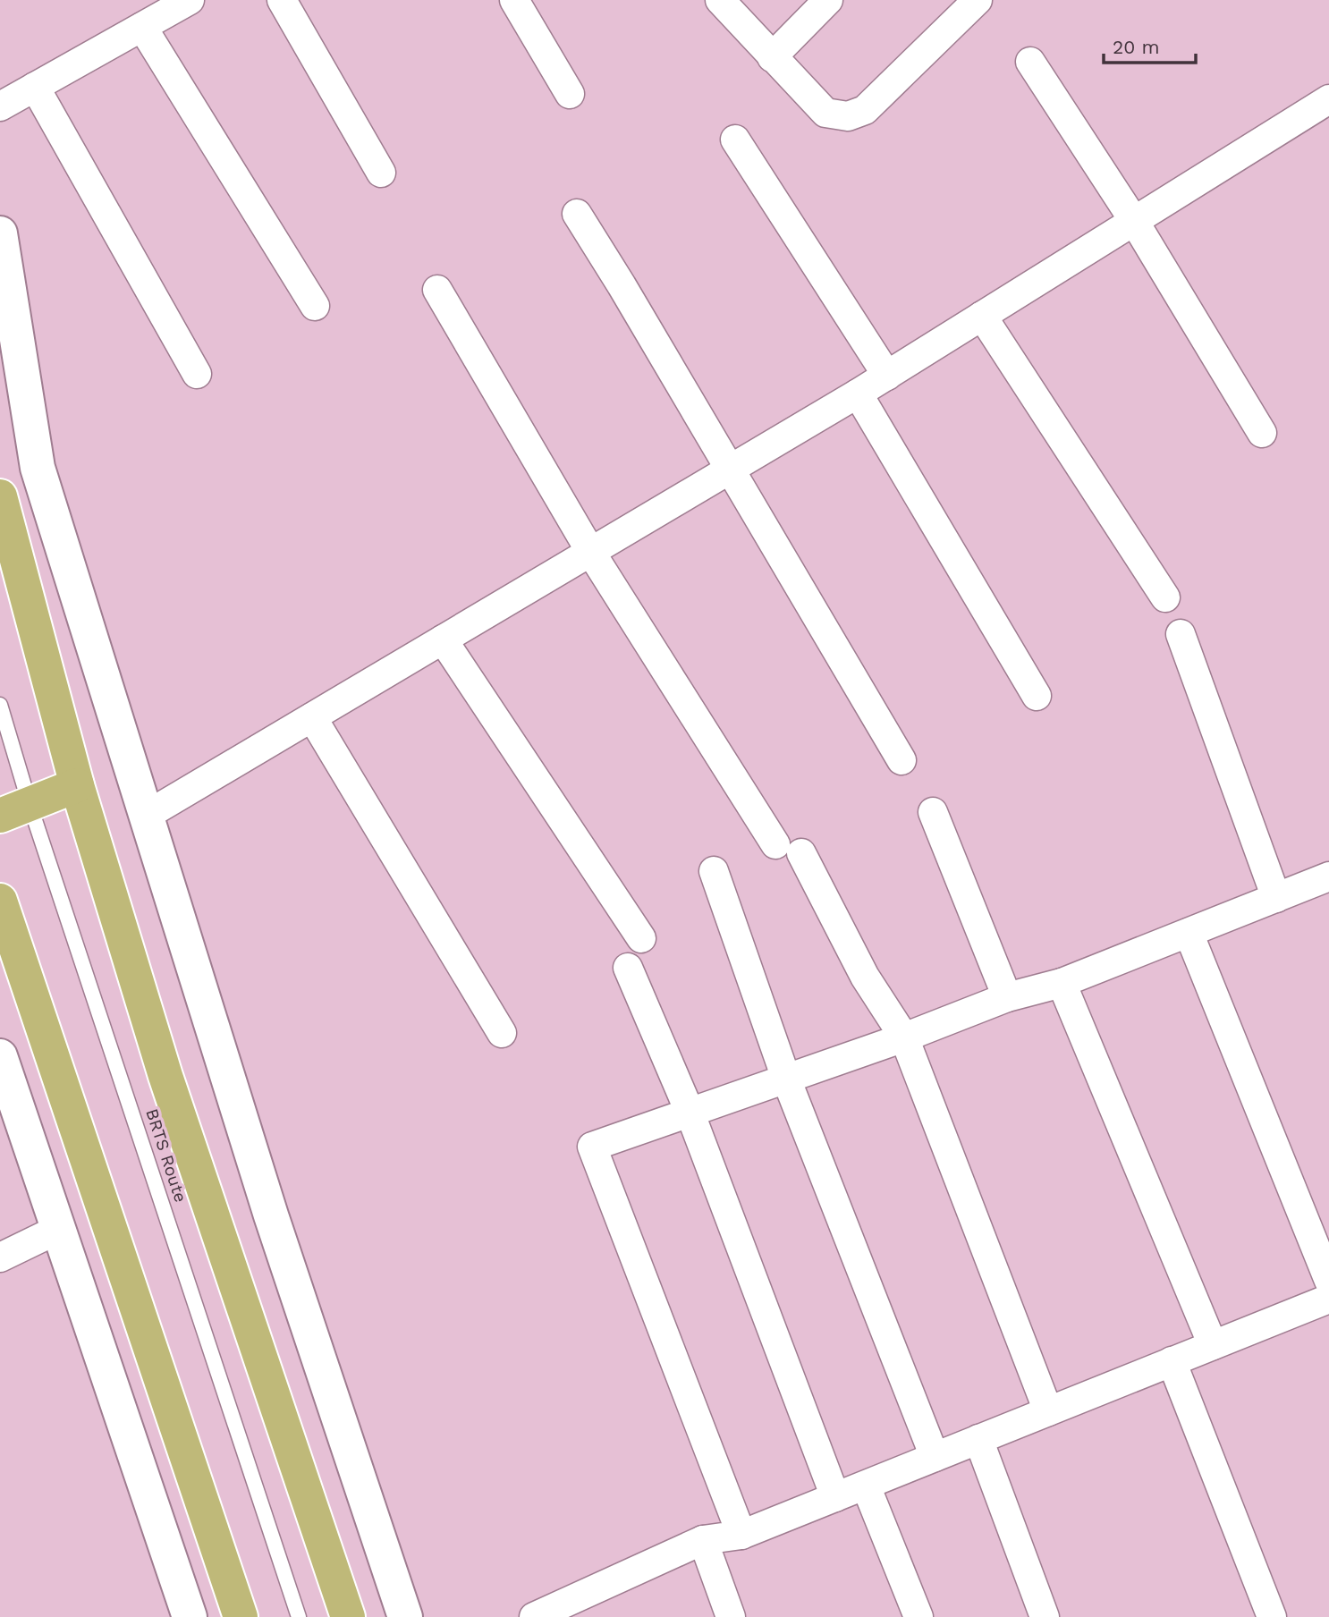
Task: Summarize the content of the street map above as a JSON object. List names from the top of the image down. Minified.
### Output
{"streets":{"lane":["BRTS Route"]},"scale_bar":"20 m"}
